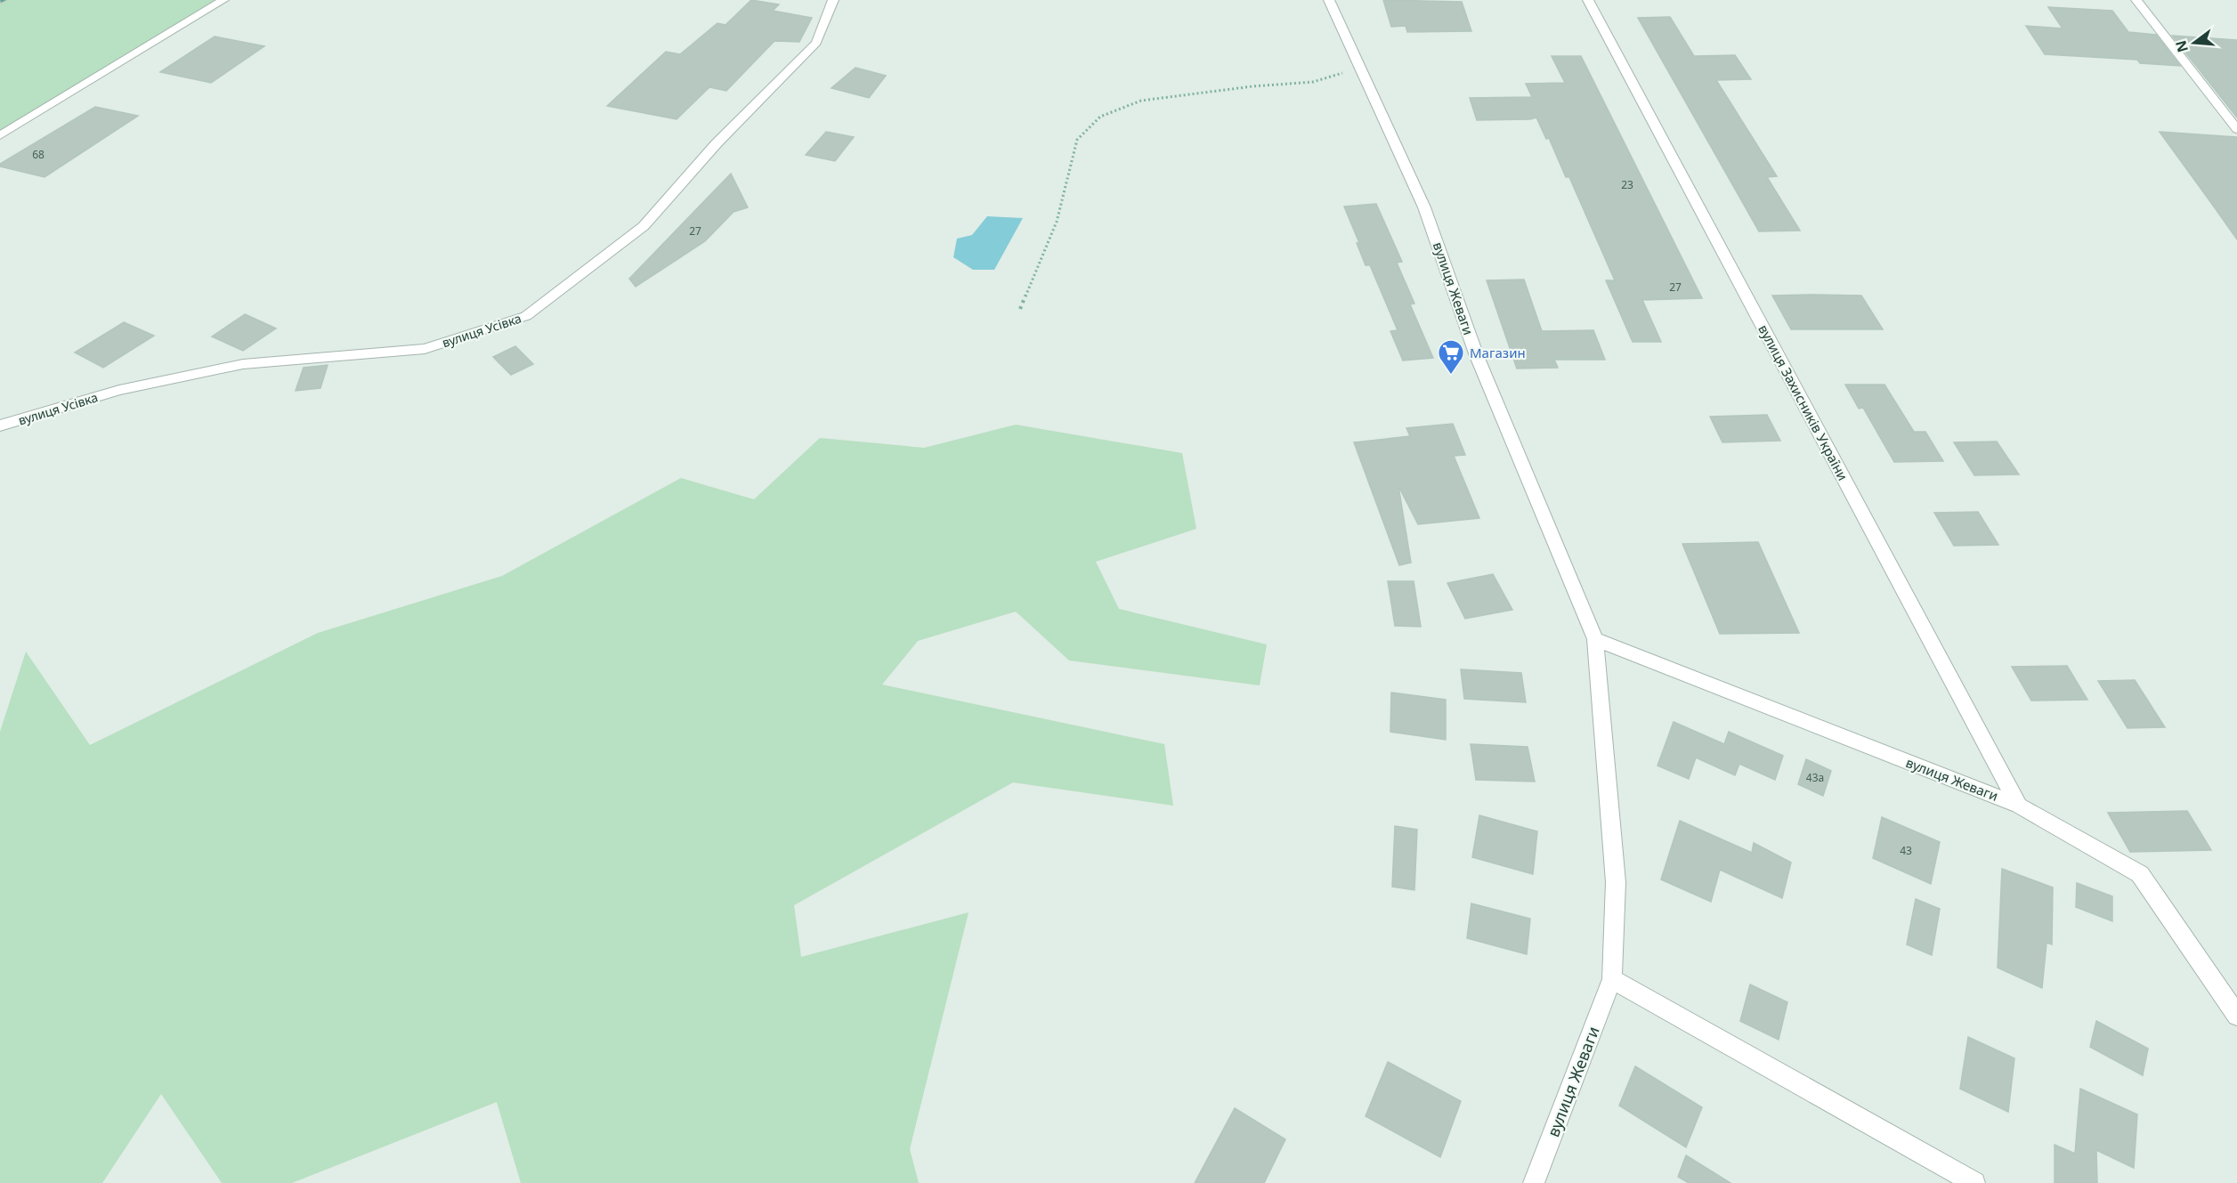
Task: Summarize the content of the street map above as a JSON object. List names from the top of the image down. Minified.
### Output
{"streets":{"street":["вулиця Жеваги","вулиця Усівка","вулиця Захисників України"]},"crossings":[["вулиця Жеваги","вулиця Захисників України"]],"places":{"supermarket":["Магазин"]},"house_numbers":["68","23","27","27","43а","43"],"north":"left"}
